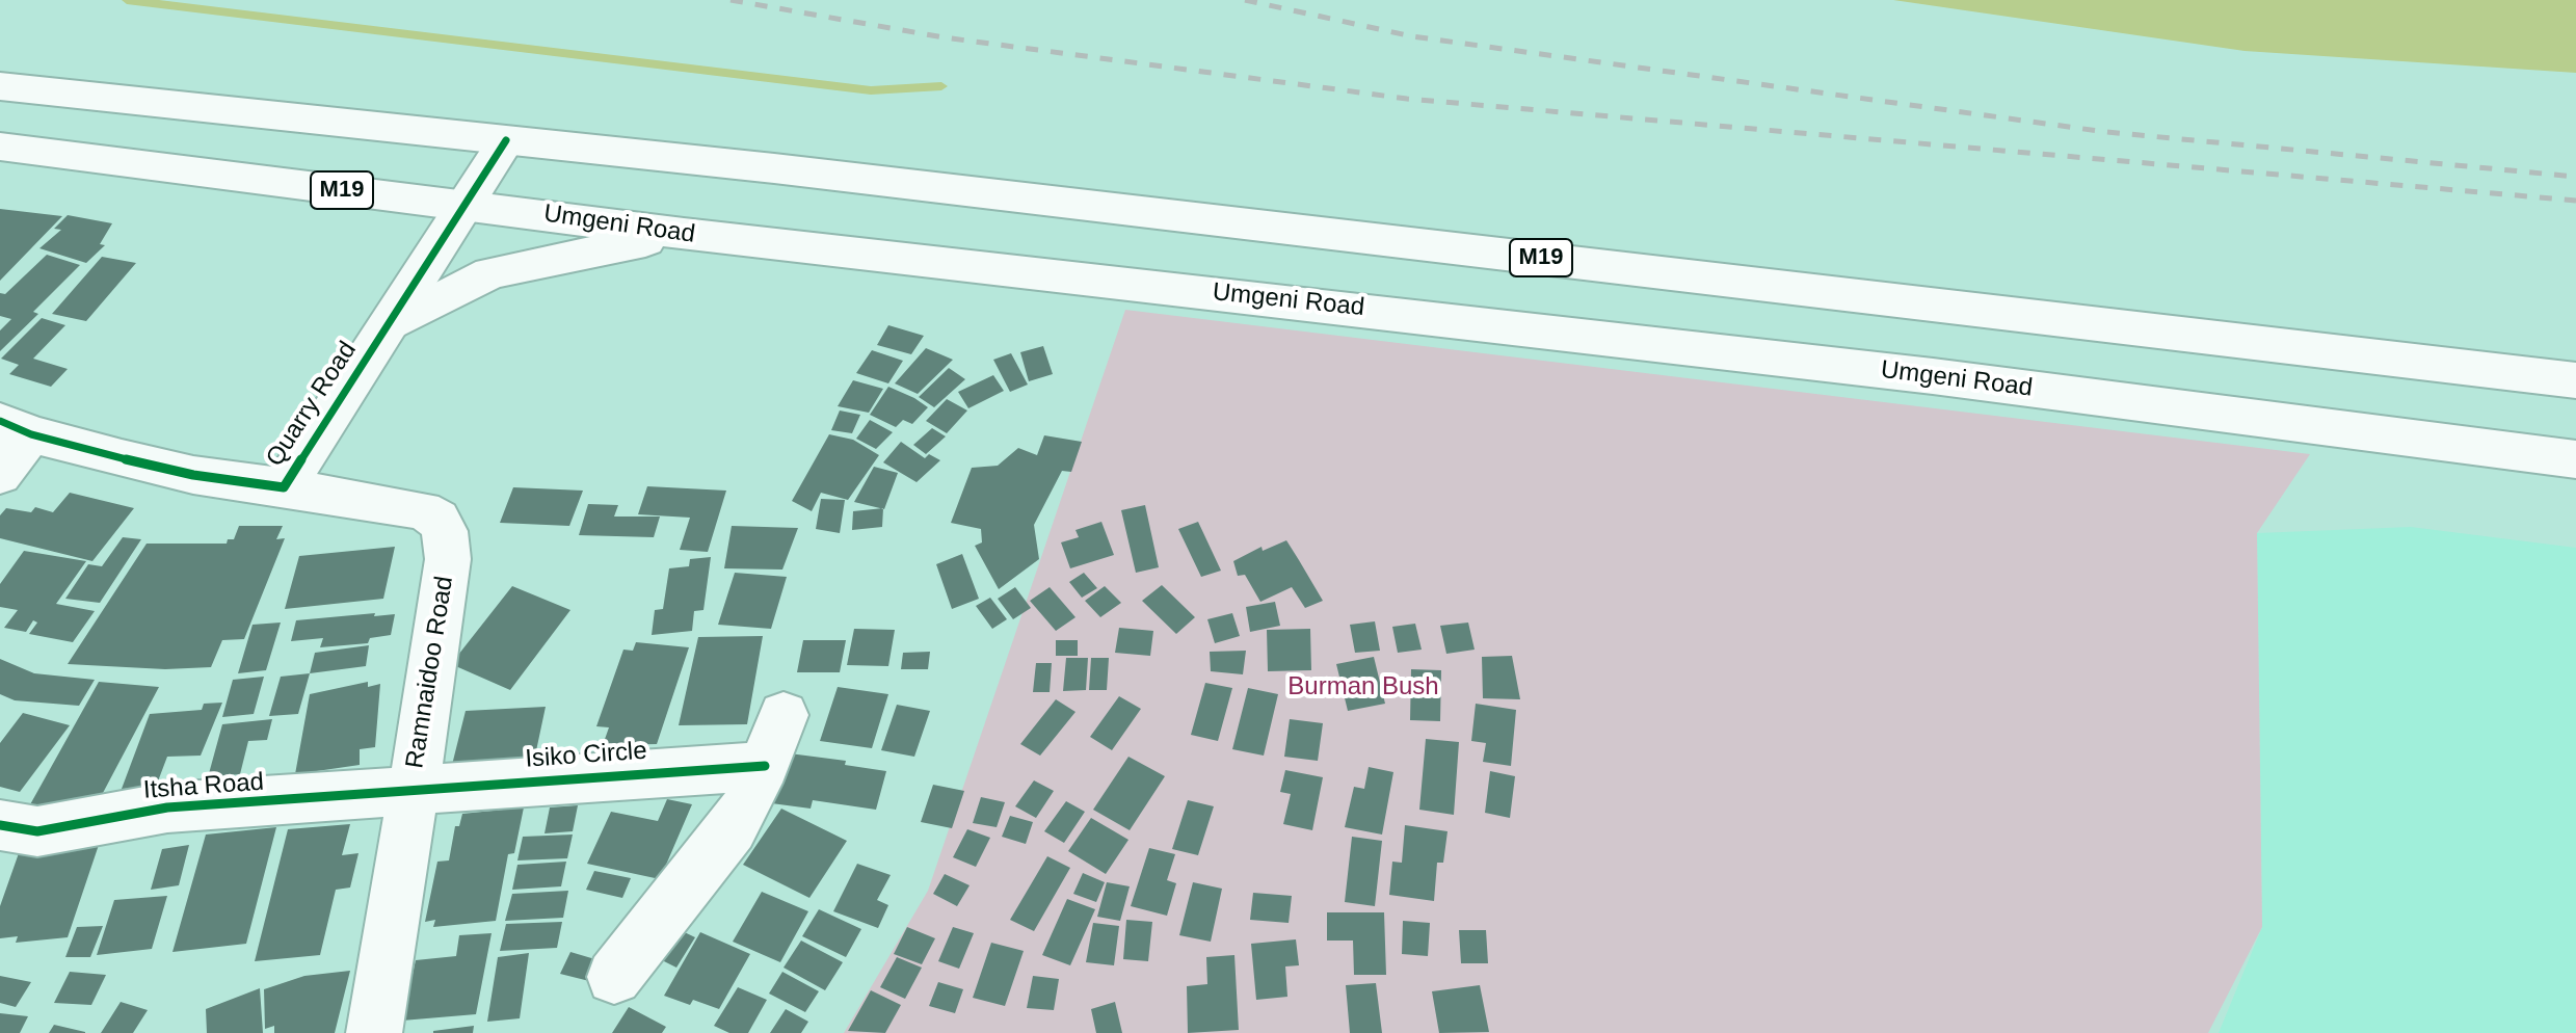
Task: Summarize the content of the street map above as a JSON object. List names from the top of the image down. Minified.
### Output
{"streets":{"main road":["M19","Umgeni Road","Quarry Road","Ramnaidoo Road","Isiko Circle","Itsha Road"]},"crossings":[["M19","Quarry Road"],["Umgeni Road","Quarry Road"],["Quarry Road","Ramnaidoo Road"],["Ramnaidoo Road","Isiko Circle"],["Ramnaidoo Road","Itsha Road"],["Isiko Circle","Itsha Road"]],"parks":["Burman Bush"]}
